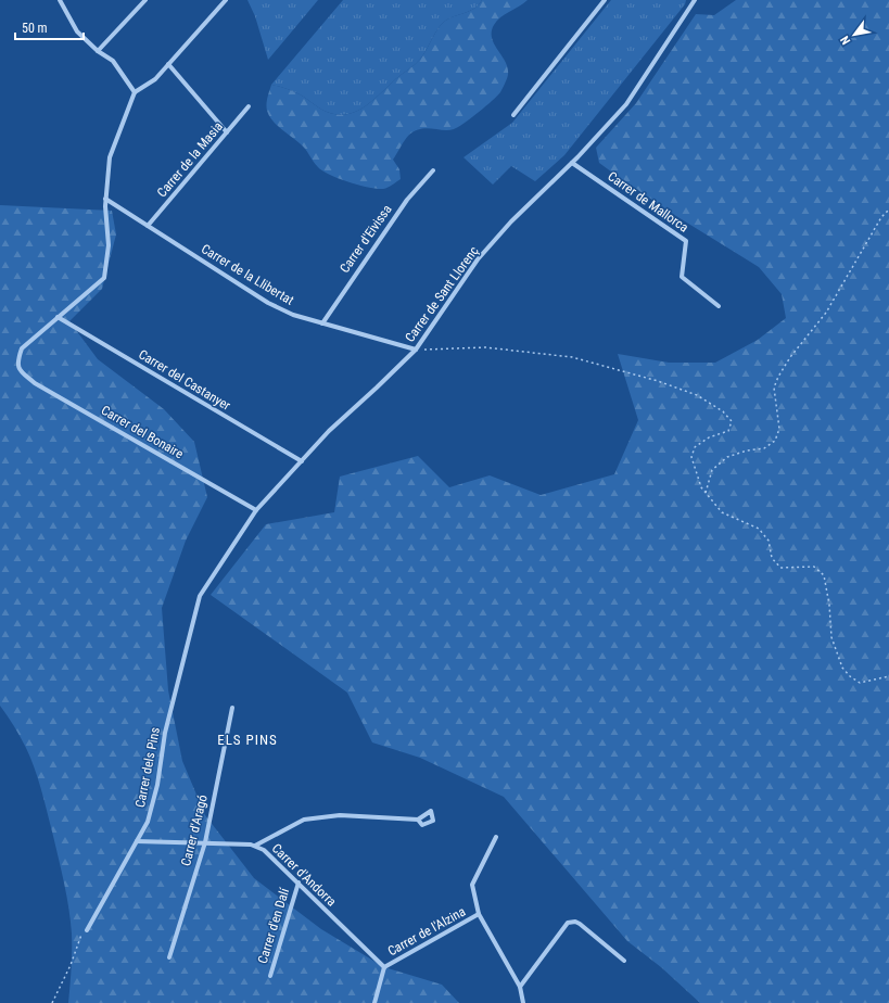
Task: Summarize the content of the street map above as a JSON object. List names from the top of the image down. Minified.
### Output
{"streets":{"street":["Carrer de la Masia","Carrer de Mallorca","Carrer d'Eivissa","Carrer de la Llibertat","Carrer de Sant Llorenç","Carrer del Castanyer","Carrer del Bonaire","Carrer dels Pins","Carrer d'Aragó","Carrer d'Andorra","Carrer d'en Dalí","Carrer de l'Alzina"]},"crossings":[["Carrer de la Masia","Carrer de la Llibertat"],["Carrer de Mallorca","Carrer de Sant Llorenç"],["Carrer d'Eivissa","Carrer de la Llibertat"],["Carrer de la Llibertat","Carrer de Sant Llorenç"],["Carrer de Sant Llorenç","Carrer del Castanyer"],["Carrer de Sant Llorenç","Carrer del Bonaire"],["Carrer de Sant Llorenç","Carrer dels Pins"],["Carrer del Castanyer","Carrer del Bonaire"],["Carrer dels Pins","Carrer d'Andorra"],["Carrer d'Aragó","Carrer d'Andorra"],["Carrer d'Andorra","Carrer d'en Dalí"],["Carrer d'Andorra","Carrer de l'Alzina"]],"districts":["ELS PINS"],"scale_bar":"50 m","north":"bottom left"}
